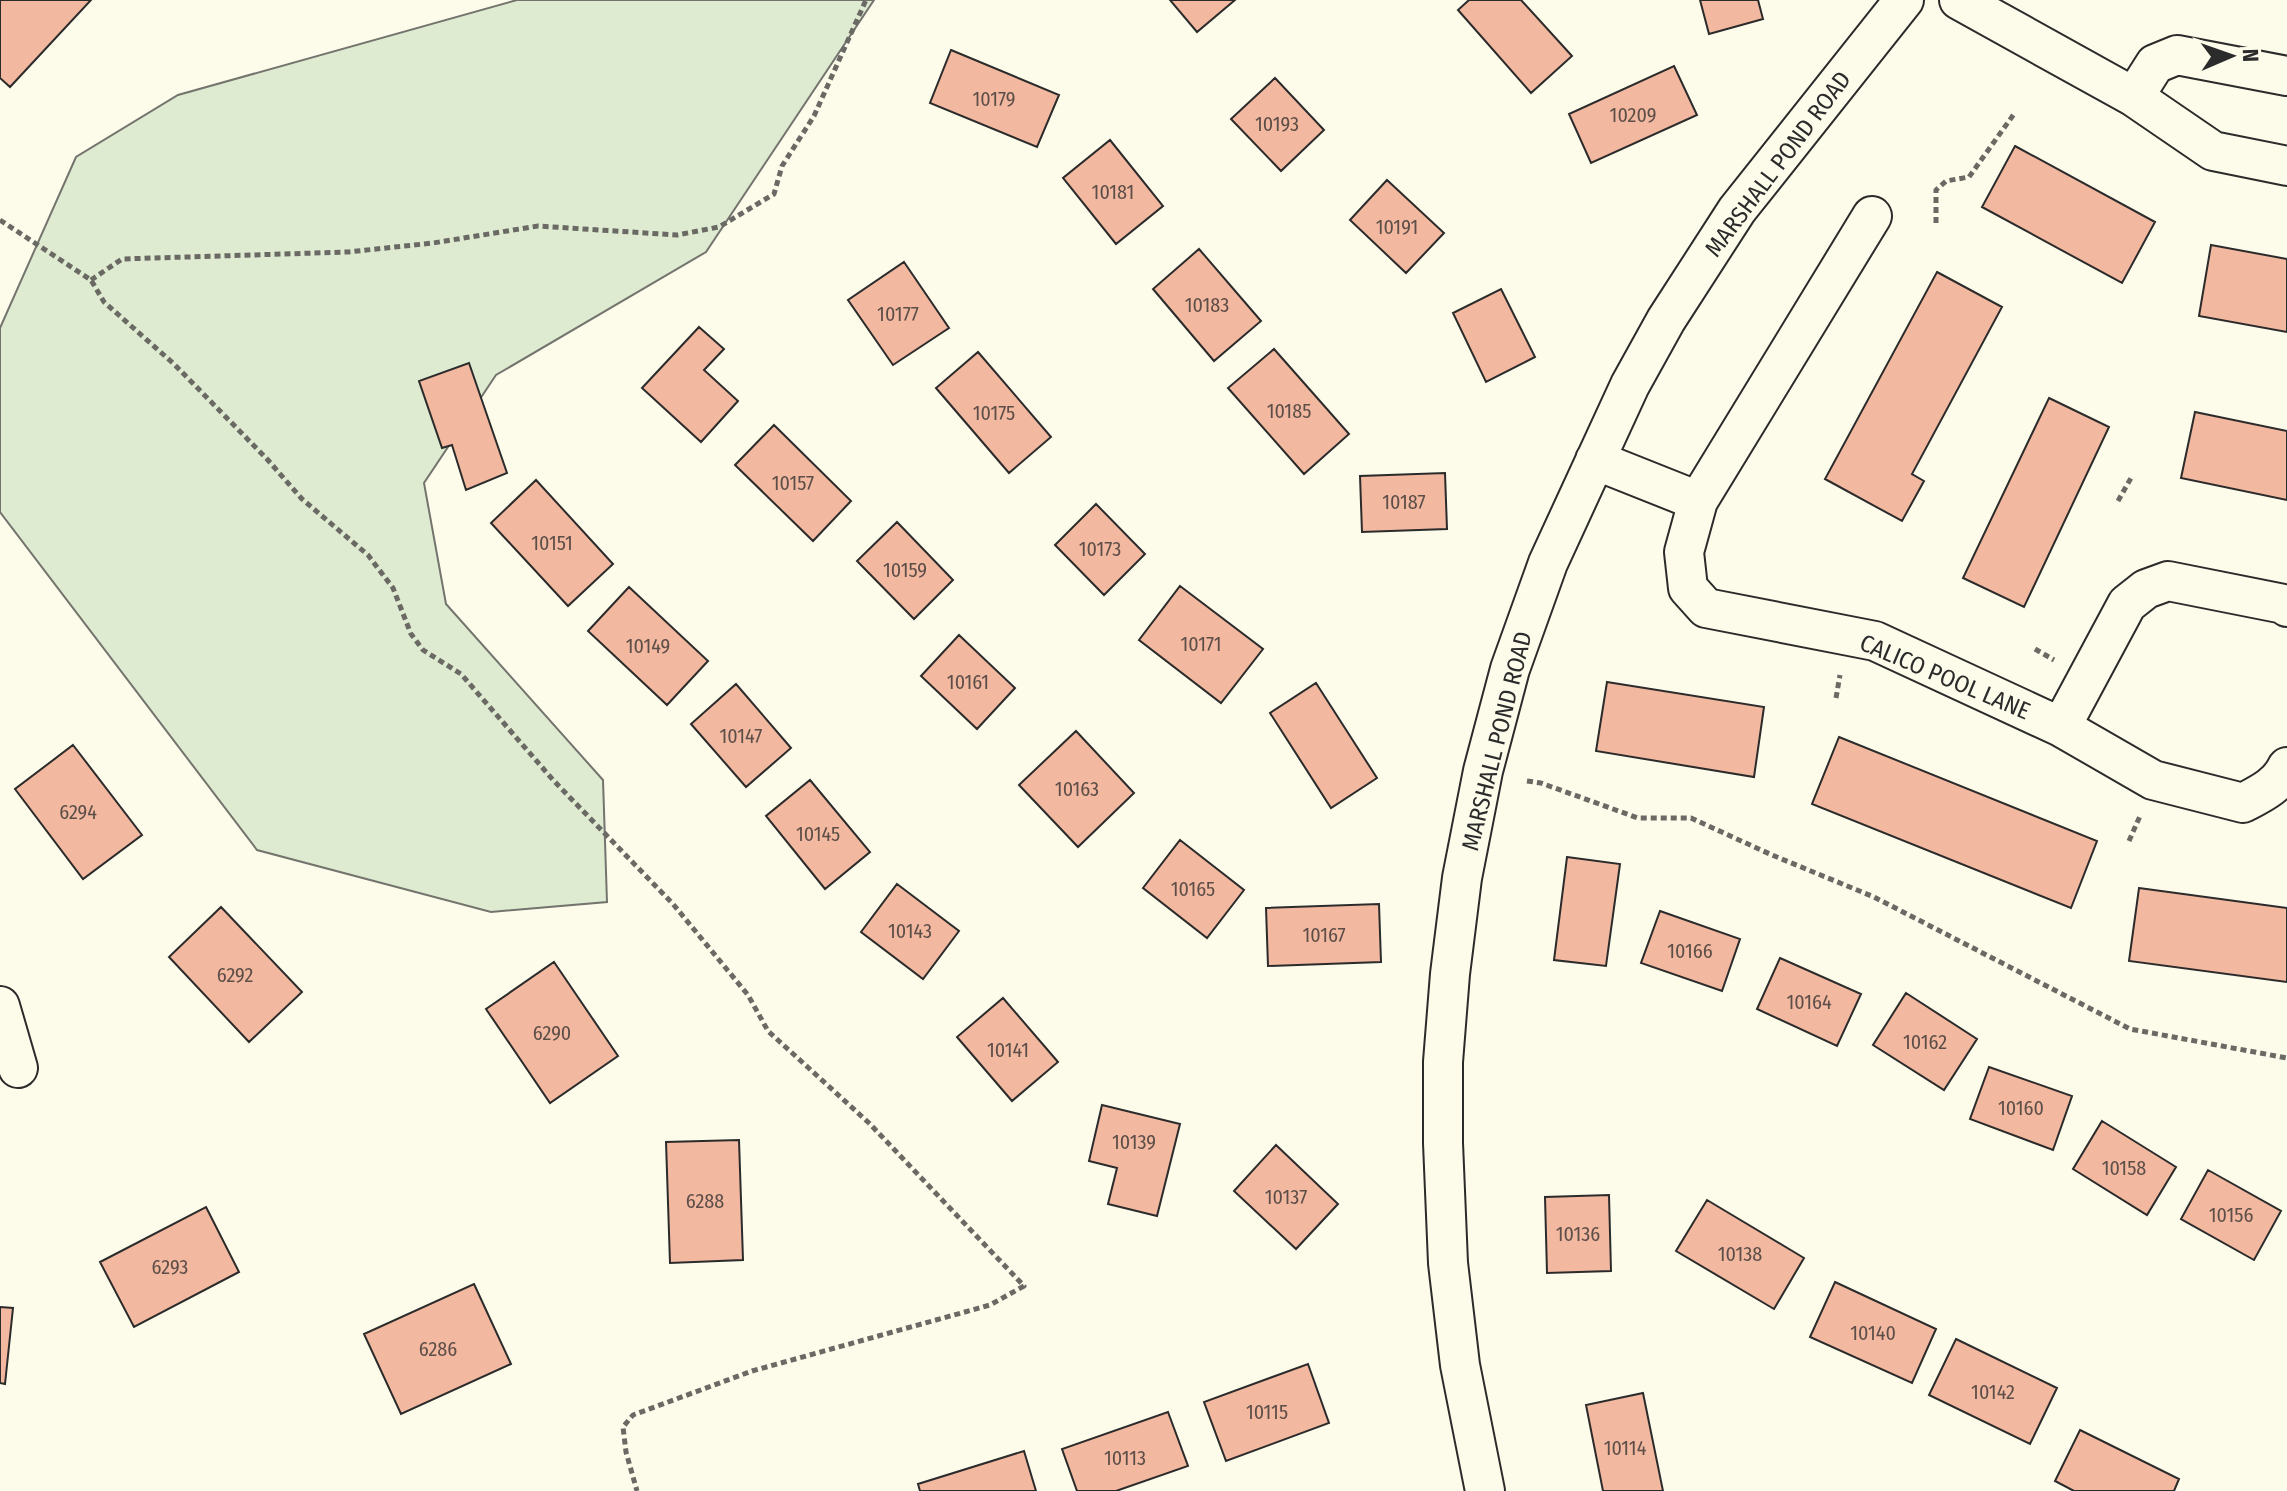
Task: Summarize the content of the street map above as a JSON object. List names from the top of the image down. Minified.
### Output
{"streets":{"street":["MARSHALL POND ROAD","CALICO POOL LANE"]},"house_numbers":["10179","10209","10193","10181","10191","10183","10177","10185","10175","10157","10187","10151","10173","10159","10171","10149","10161","10147","10163","6294","10145","10165","10143","10167","10166","6292","10164","6290","10162","10141","10160","10139","10158","10137","6288","10156","10136","10138","6293","10140","6286","10142","10115","10114","10113"],"north":"right"}
